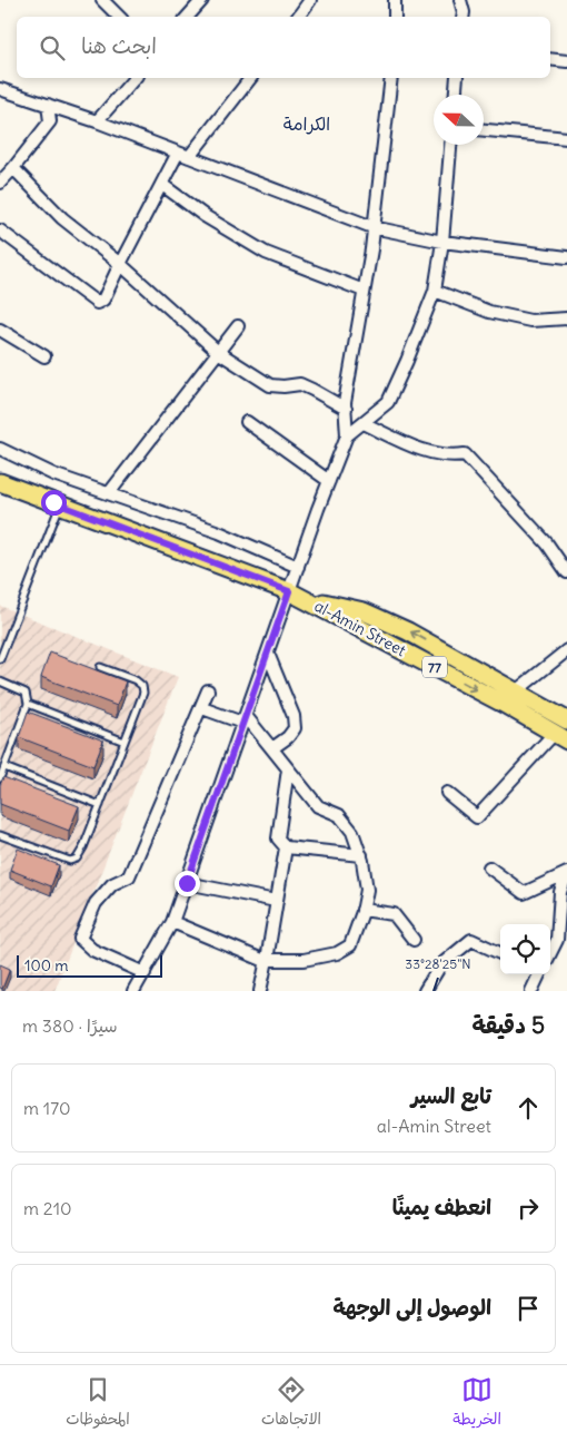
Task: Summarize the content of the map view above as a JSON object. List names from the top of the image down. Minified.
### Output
{"streets":{"main road":["al-Amin Street","77"]},"districts":["الكرامة"],"scale_bar":"100 m","north":"left","page":{"search":"ابحث هنا","scale":"100 m","heading":["5 دقيقة","سيرًا · 380 m"],"list":[["تابع السير","al-Amin Street","170 m"],["انعطف يمينًا","210 m"],"الوصول إلى الوجهة"],"nav":["الخريطة","الاتجاهات","المحفوظات"]},"coordinates":["33°28'25\"N"]}
